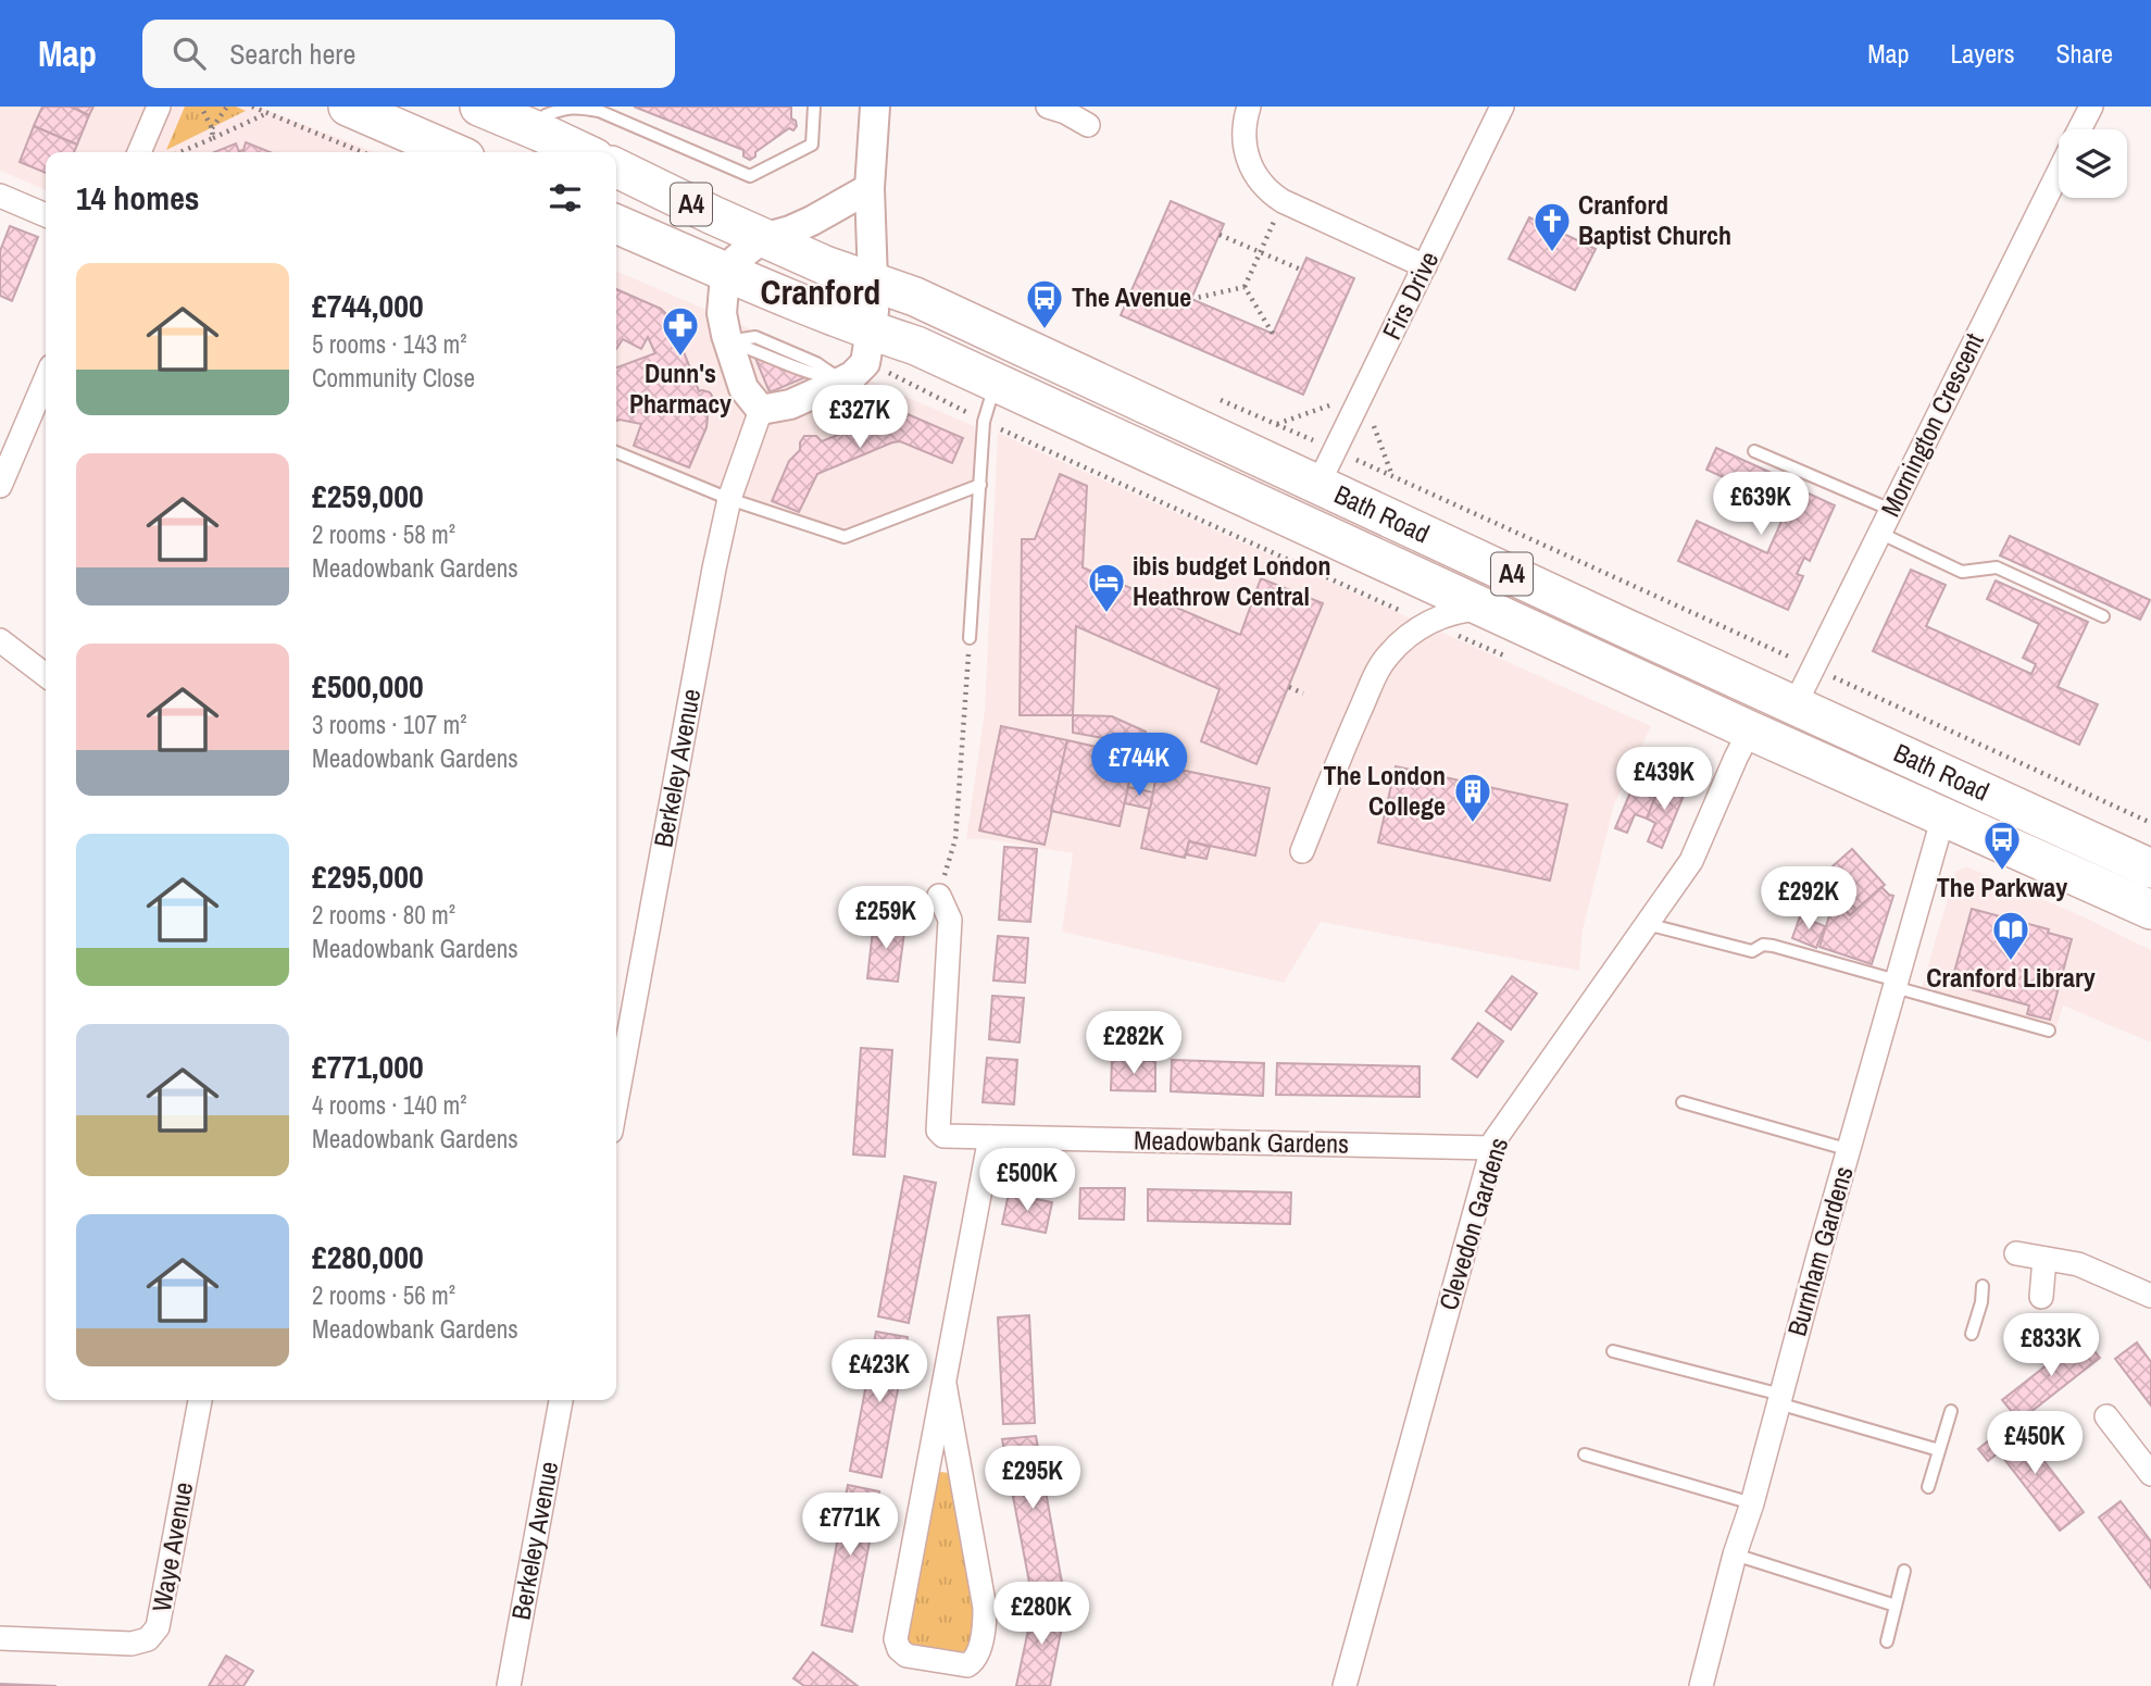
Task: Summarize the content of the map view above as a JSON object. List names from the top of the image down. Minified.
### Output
{"streets":{"highway":["A4","Bath Road"],"street":["Firs Drive","Mornington Crescent","Berkeley Avenue","Meadowbank Gardens","Clevedon Gardens","Burnham Gardens","Waye Avenue"]},"crossings":[["Firs Drive","Bath Road"],["Mornington Crescent","Bath Road"],["Bath Road","Clevedon Gardens"],["Bath Road","Burnham Gardens"],["Meadowbank Gardens","Clevedon Gardens"]],"districts":["Cranford"],"places":{"church":["Cranford Baptist Church"],"bus stop":["The Avenue","The Parkway"],"pharmacy":["Dunn's Pharmacy"],"hotel":["ibis budget London Heathrow Central"],"building":["The London College"],"library":["Cranford Library"]},"page":{"header":"Map","search":"Search here","nav":["Map","Layers","Share"],"heading":"14 homes","list":[{"name":"£744,000","note":"5 rooms · 143 m² · Community Close"},{"name":"£259,000","note":"2 rooms · 58 m² · Meadowbank Gardens"},{"name":"£500,000","note":"3 rooms · 107 m² · Meadowbank Gardens"},{"name":"£295,000","note":"2 rooms · 80 m² · Meadowbank Gardens"},{"name":"£771,000","note":"4 rooms · 140 m² · Meadowbank Gardens"},{"name":"£280,000","note":"2 rooms · 56 m² · Meadowbank Gardens"}],"price":["£327K","£639K","£744K","£439K","£292K","£259K","£282K","£500K","£833K","£423K","£450K","£295K","£771K","£280K"]}}
